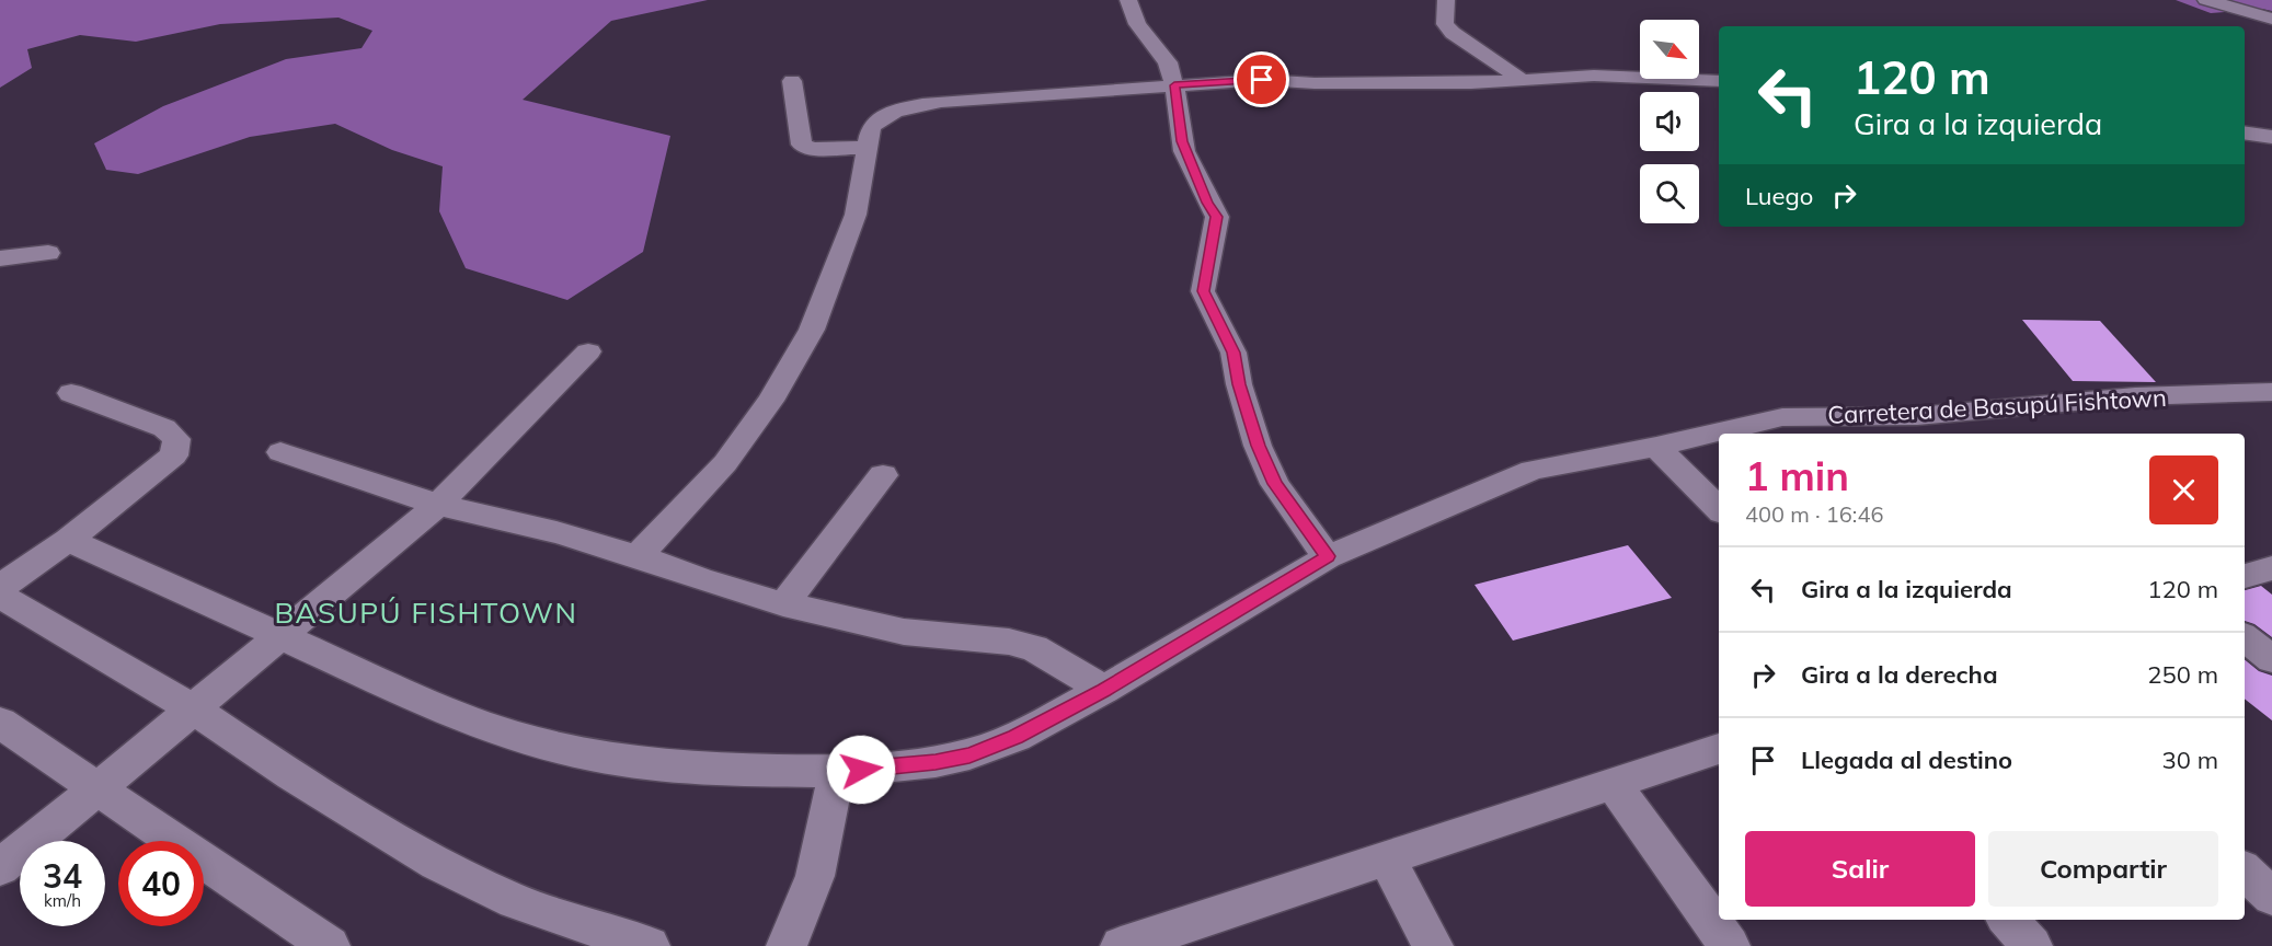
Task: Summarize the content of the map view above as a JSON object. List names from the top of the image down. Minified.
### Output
{"streets":{"street":["Carretera de Basupú Fishtown"]},"districts":["BASUPÚ FISHTOWN"],"north":"bottom right","page":{"turn":["120 m","Gira a la izquierda"],"then":"Luego","heading":["1 min","400 m · 16:46"],"list":[{"name":"Gira a la izquierda","value":"120 m"},{"name":"Gira a la derecha","value":"250 m"},{"name":"Llegada al destino","value":"30 m"}],"buttons":["Salir","Compartir"],"speed":"34 km/h","limit":"40"}}
